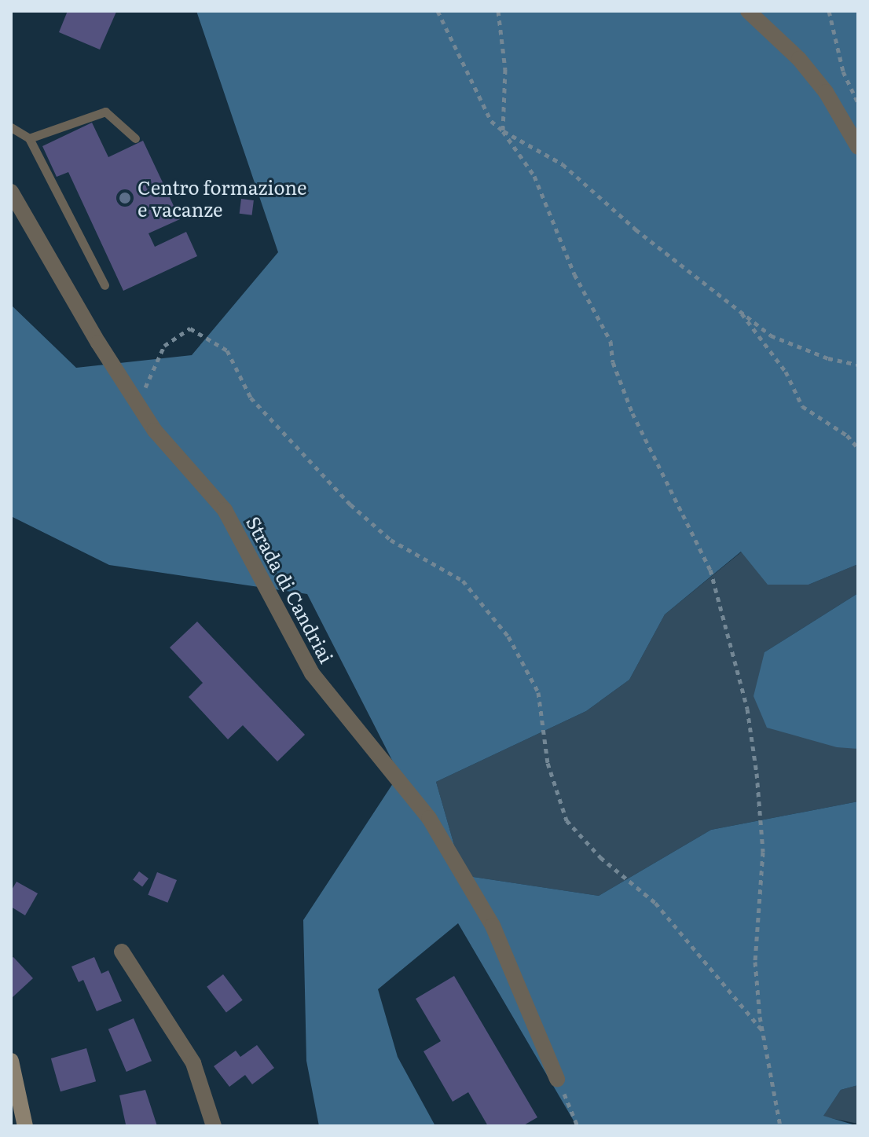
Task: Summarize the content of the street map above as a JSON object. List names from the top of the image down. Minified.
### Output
{"streets":{"street":["Strada di Candriai"]},"places":["Centro formazione e vacanze"]}
